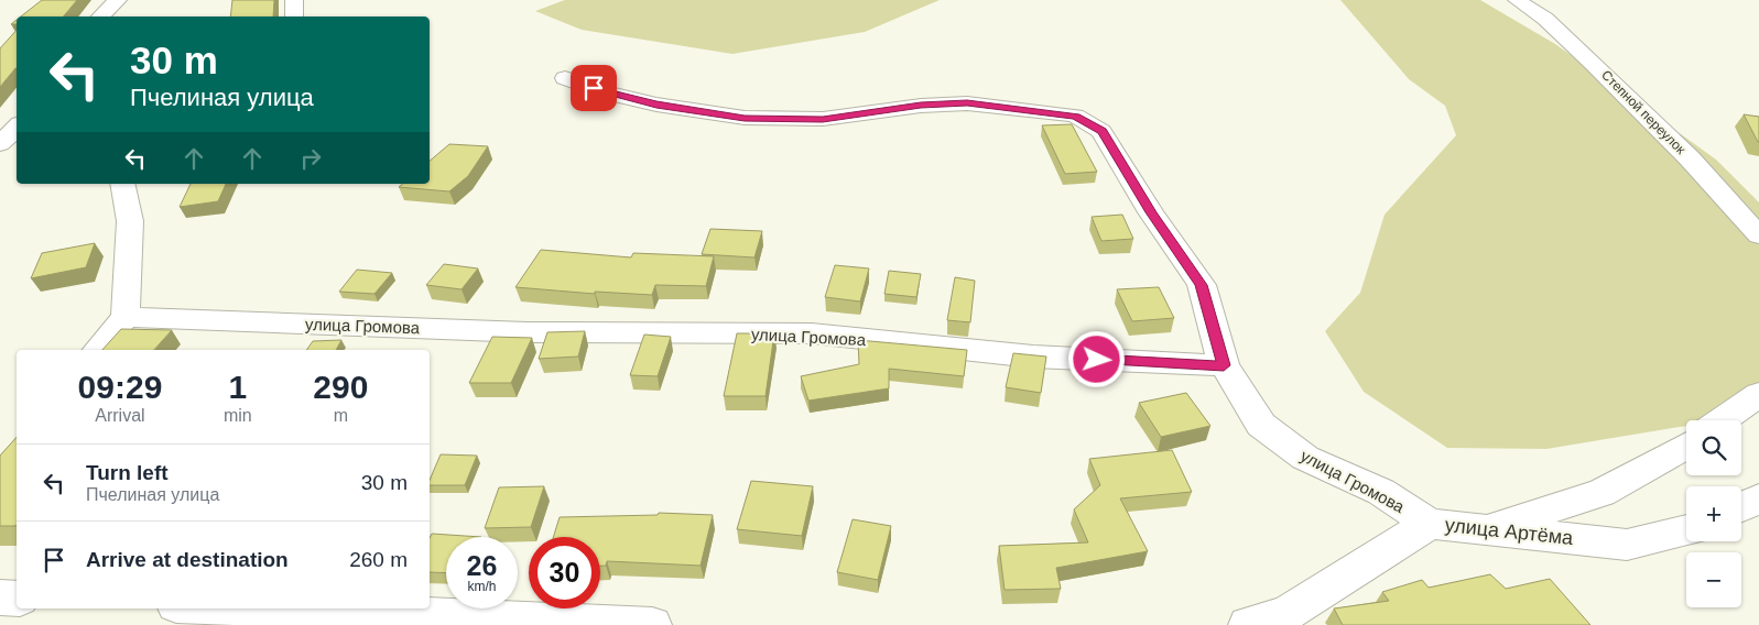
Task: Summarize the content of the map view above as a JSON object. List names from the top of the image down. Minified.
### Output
{"streets":{"street":["Степной переулок","улица Громова","улица Артёма"]},"crossings":[["улица Громова","улица Артёма"]],"page":{"turn":["30 m","Пчелиная улица"],"eta":["09:29","Arrival","1","min","290","m"],"map_buttons":["+","−"],"list":[{"name":"Turn left","note":"Пчелиная улица","value":"30 m"},{"name":"Arrive at destination","value":"260 m"}],"speed":"26 km/h","limit":"30"}}
